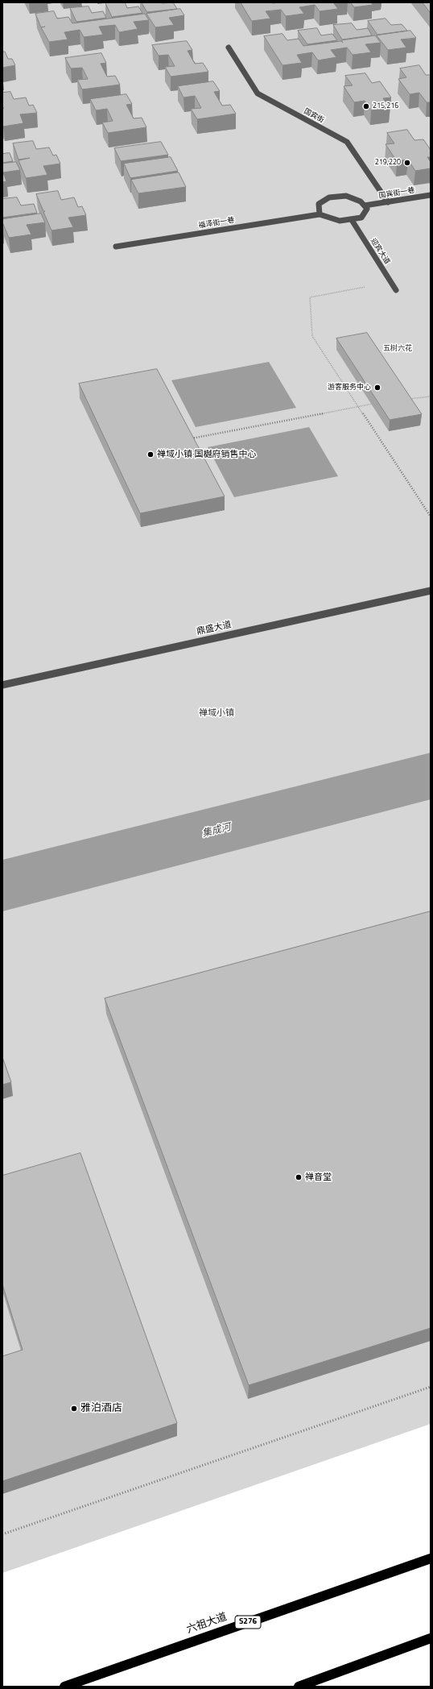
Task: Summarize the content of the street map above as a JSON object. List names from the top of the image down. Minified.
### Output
{"streets":{"main road":["S276","六祖大道"],"street":["国宾街","国宾街一巷","福泽街一巷","迎宾大道","鼎盛大道"]},"crossings":[["国宾街","国宾街一巷"]],"water":["集成河"],"parks":["五树六花","禅域小镇"],"places":["215,216","219,220","游客服务中心","禅域小镇·国樾府销售中心","禅音堂","雅泊酒店"]}
